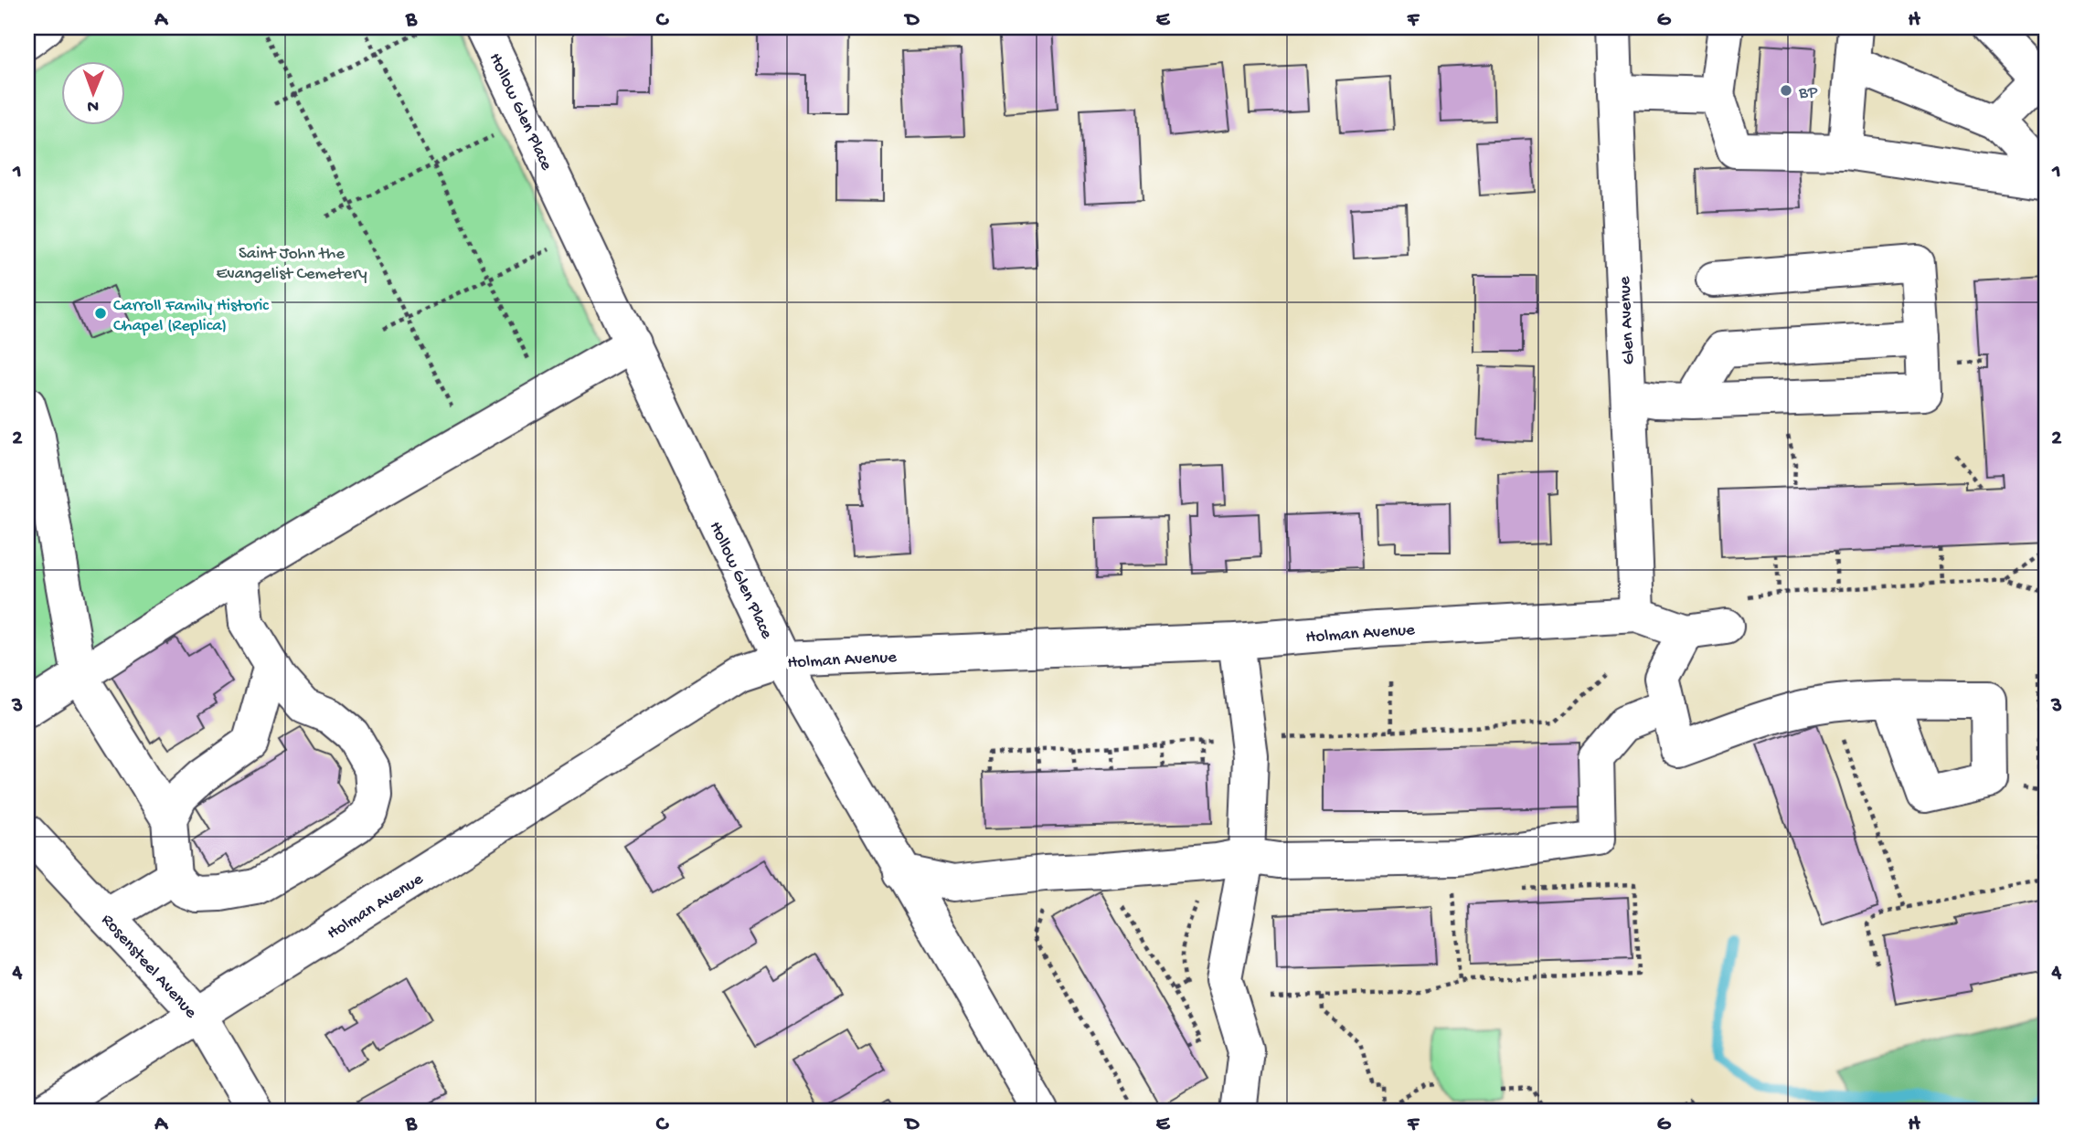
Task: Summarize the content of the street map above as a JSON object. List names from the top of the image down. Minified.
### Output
{"streets":{"street":["Hollow Glen Place","Glen Avenue","Holman Avenue","Rosensteel Avenue"]},"crossings":[["Hollow Glen Place","Holman Avenue"],["Glen Avenue","Holman Avenue"],["Holman Avenue","Rosensteel Avenue"]],"parks":["Saint John the Evangelist Cemetery"],"places":["BP","Carroll Family Historic Chapel (Replica)"],"north":"bottom","grid":{"columns":["A","B","C","D","E","F","G","H"],"rows":["1","2","3","4"]}}
